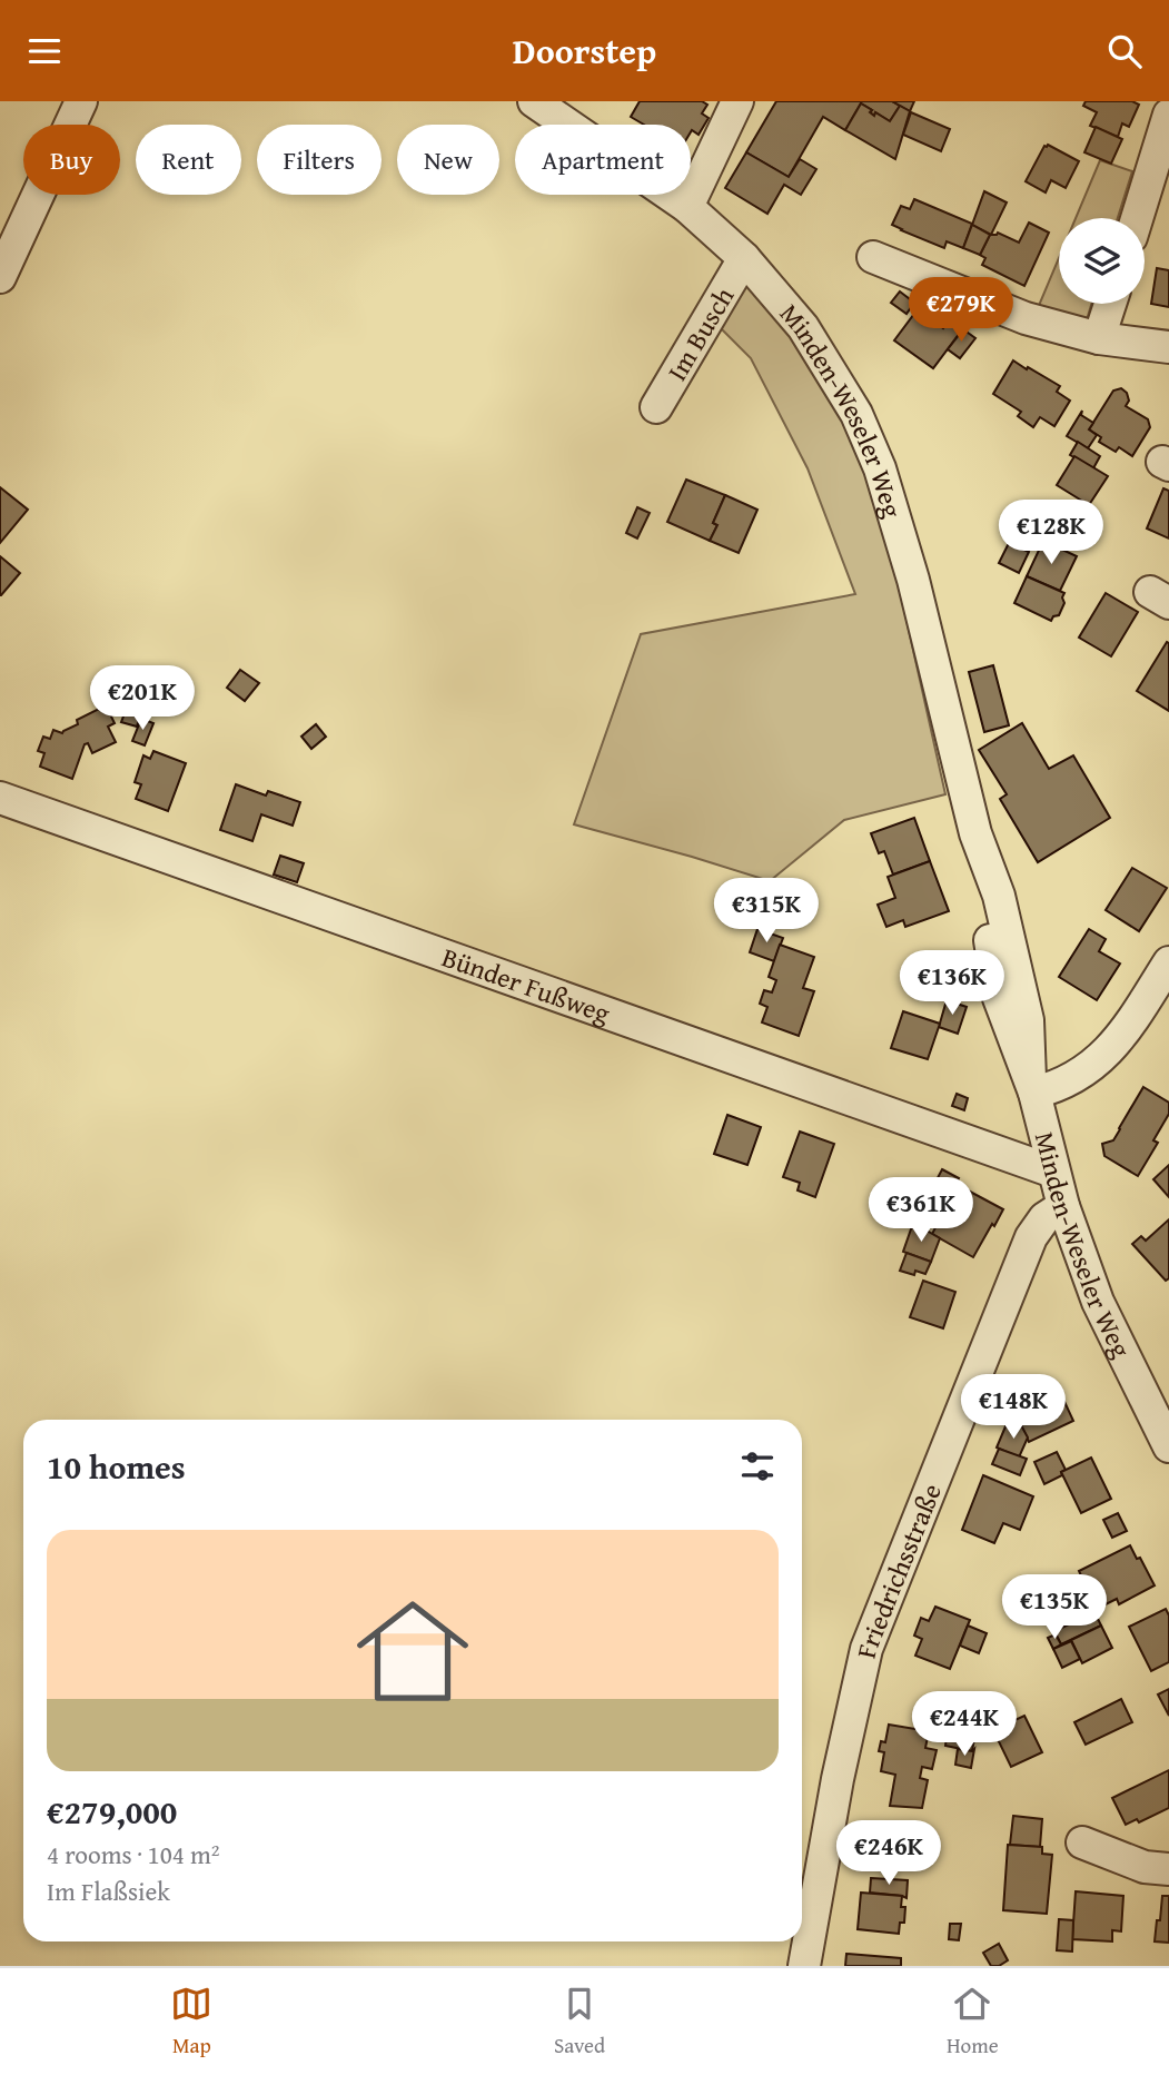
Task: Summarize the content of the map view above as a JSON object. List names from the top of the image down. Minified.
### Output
{"streets":{"street":["Im Busch","Minden-Weseler Weg","Bünder Fußweg","Friedrichsstraße"]},"crossings":[["Im Busch","Minden-Weseler Weg"],["Minden-Weseler Weg","Bünder Fußweg"],["Minden-Weseler Weg","Friedrichsstraße"]],"page":{"header":"Doorstep","chip":["Buy","Rent","Filters","New","Apartment"],"price":["€279K","€128K","€201K","€315K","€136K","€361K","€148K","€135K","€244K","€246K"],"heading":"10 homes","list":[{"name":"€279,000","note":"4 rooms · 104 m² · Im Flaßsiek"}],"tabs":["Map","Saved","Home"]}}
